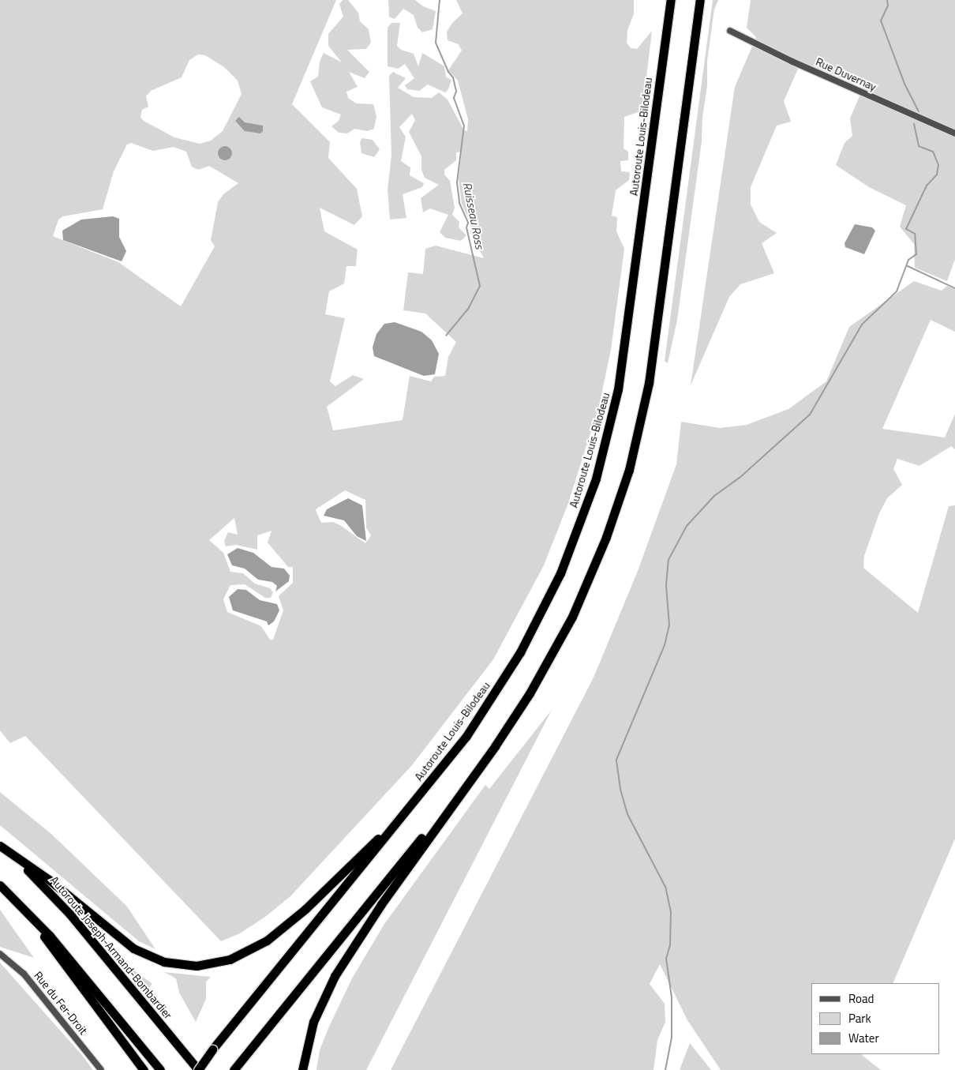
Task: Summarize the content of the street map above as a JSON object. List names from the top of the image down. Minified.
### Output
{"streets":{"highway":["Autoroute Louis-Bilodeau","Autoroute Joseph-Armand-Bombardier"],"street":["Rue Duvernay","Rue du Fer-Droit"]},"water":["Ruisseau Ross"],"legend":["Road","Park","Water"]}
